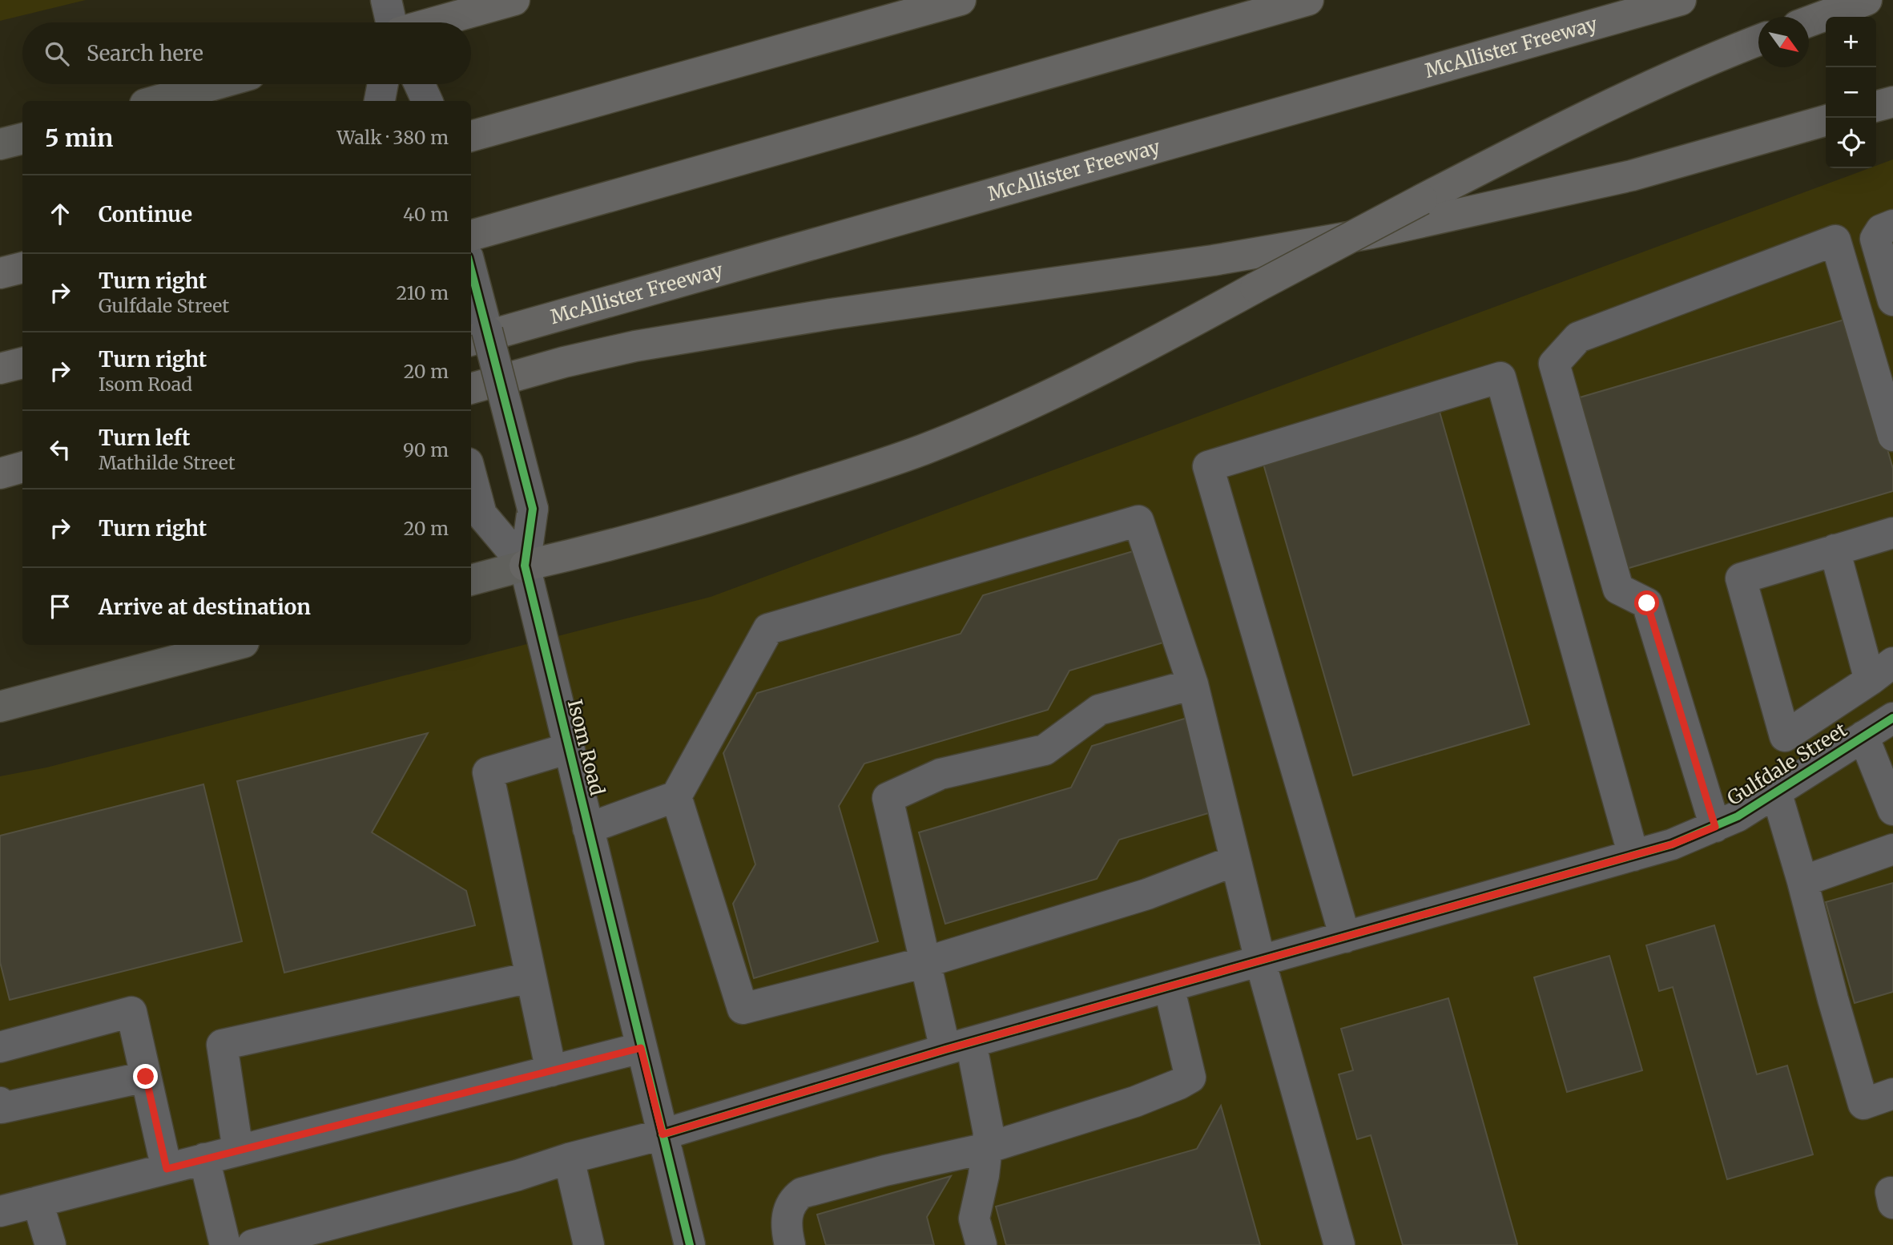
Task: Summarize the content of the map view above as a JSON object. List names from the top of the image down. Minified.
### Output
{"streets":{"highway":["McAllister Freeway"],"street":["Isom Road","Gulfdale Street"]},"crossings":[["Isom Road","Gulfdale Street"]],"north":"bottom right","page":{"map_buttons":["+","−"],"search":"Search here","heading":["5 min","Walk · 380 m"],"list":[["Continue","40 m"],["Turn right","Gulfdale Street","210 m"],["Turn right","Isom Road","20 m"],["Turn left","Mathilde Street","90 m"],["Turn right","20 m"],"Arrive at destination"]}}
